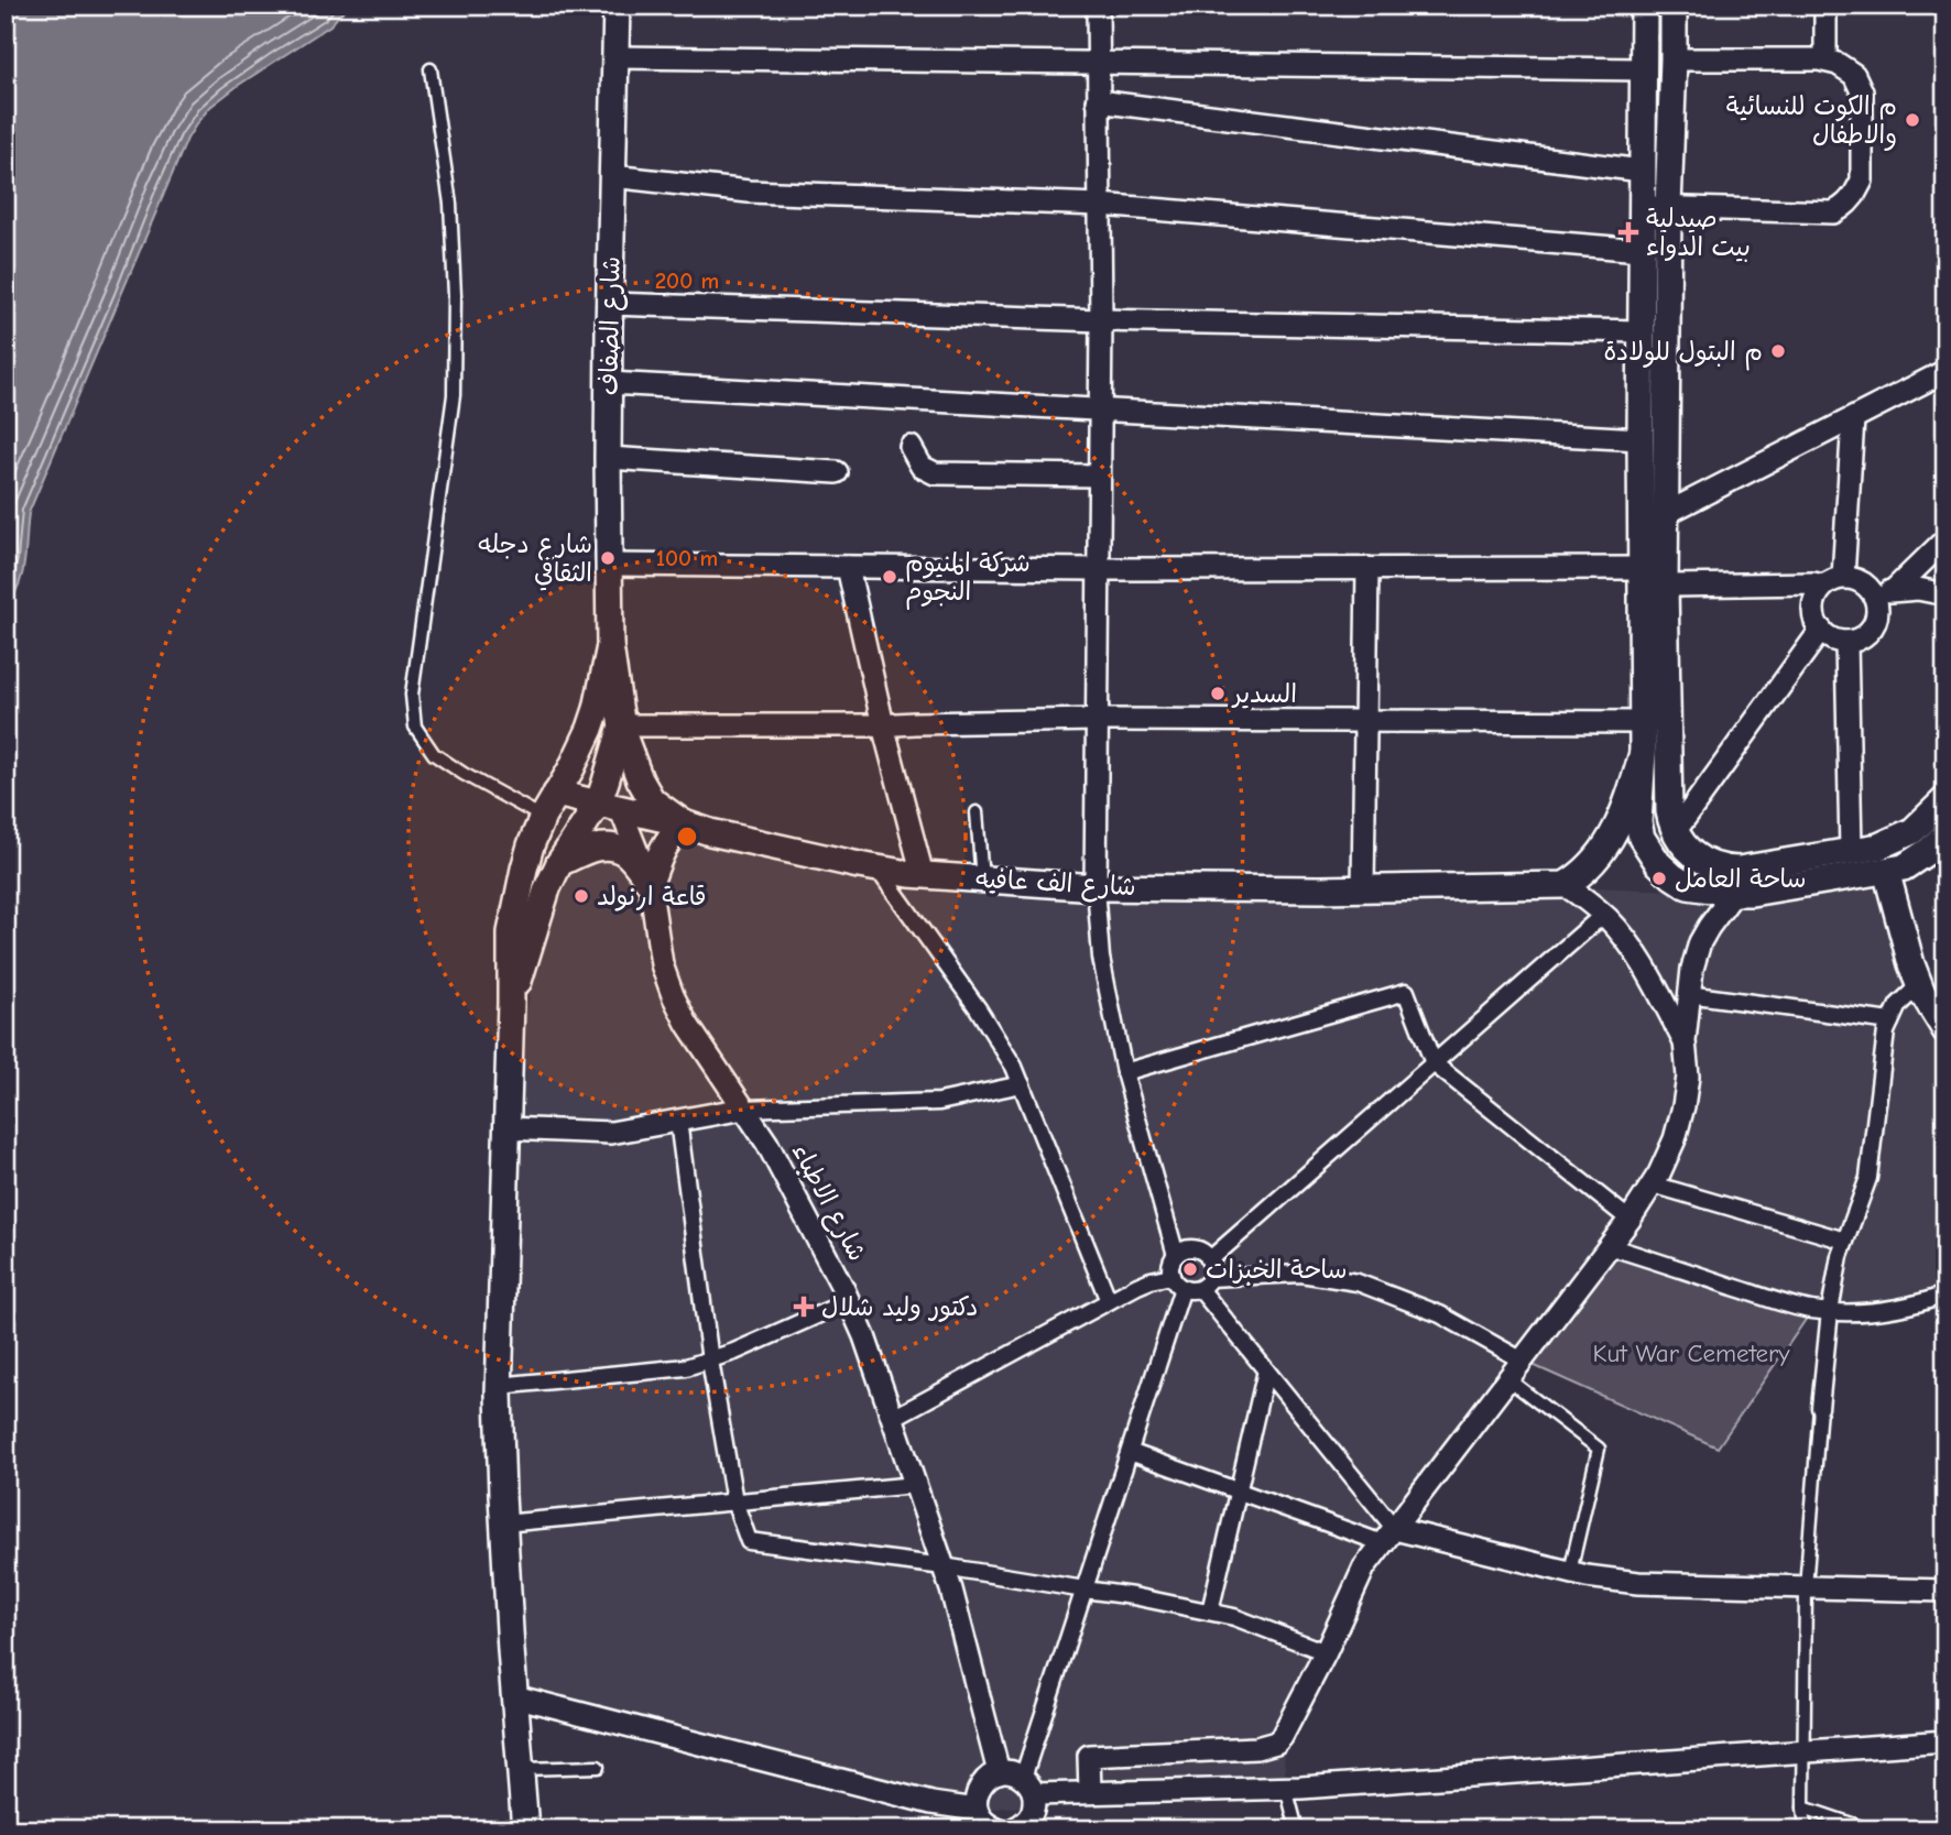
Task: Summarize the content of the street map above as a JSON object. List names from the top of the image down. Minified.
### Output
{"streets":{"street":["شارع الضفاف","شارع الف عافيه","شارع الاطباء"]},"crossings":[["شارع الف عافيه","شارع الاطباء"]],"parks":["Kut War Cemetery"],"places":{"other":["م الكوت للنسائية والاطفال","م البتول للولادة","شارع دجله الثقافي","شركة المنيوم النجوم","السدير","ساحة العامل","قاعة ارنولد","ساحة الخبزات"],"health":["صيدلية بيت الدواء","دكتور وليد شلال"]},"rings":["200 m","100 m"]}
